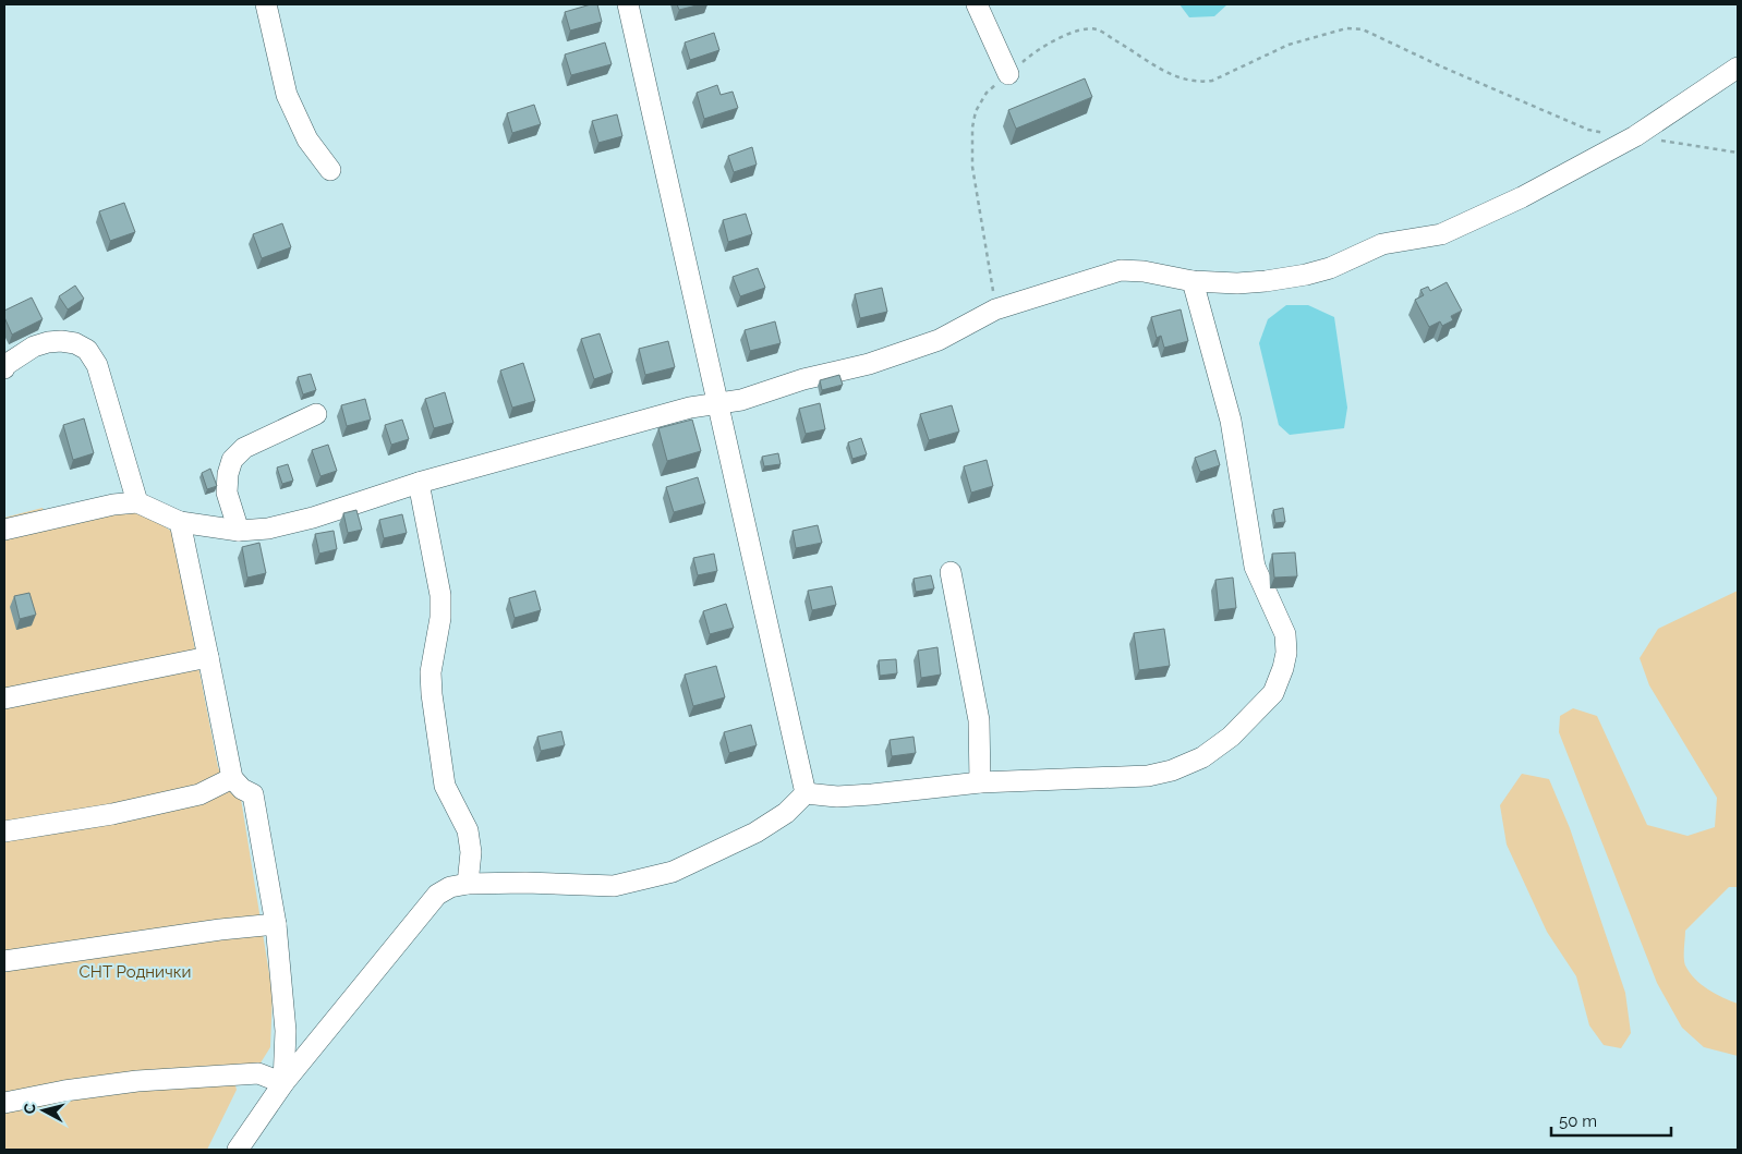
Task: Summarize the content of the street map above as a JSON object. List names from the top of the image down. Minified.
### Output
{"parks":["СНТ Роднички"],"scale_bar":"50 m","north":"left"}
